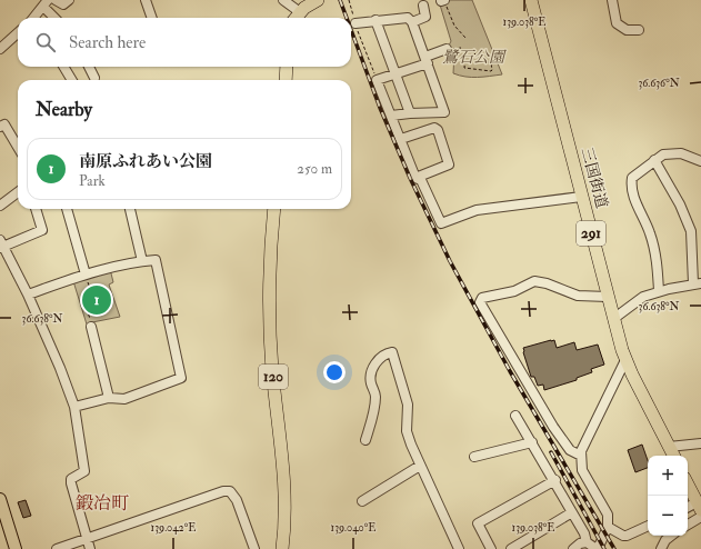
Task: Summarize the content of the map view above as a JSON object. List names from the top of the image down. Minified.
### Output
{"streets":{"highway":["三国街道","291","120"]},"districts":["鍛冶町"],"parks":["鷺石公園"],"page":{"search":"Search here","heading":"Nearby","list":[{"mark":"1","name":"南原ふれあい公園","note":"Park","value":"250 m"}],"pins":"1","map_buttons":["+","−"]},"coordinates":["139.038°E","36.636°N","36.638°N","139.042°E","139.040°E"]}
